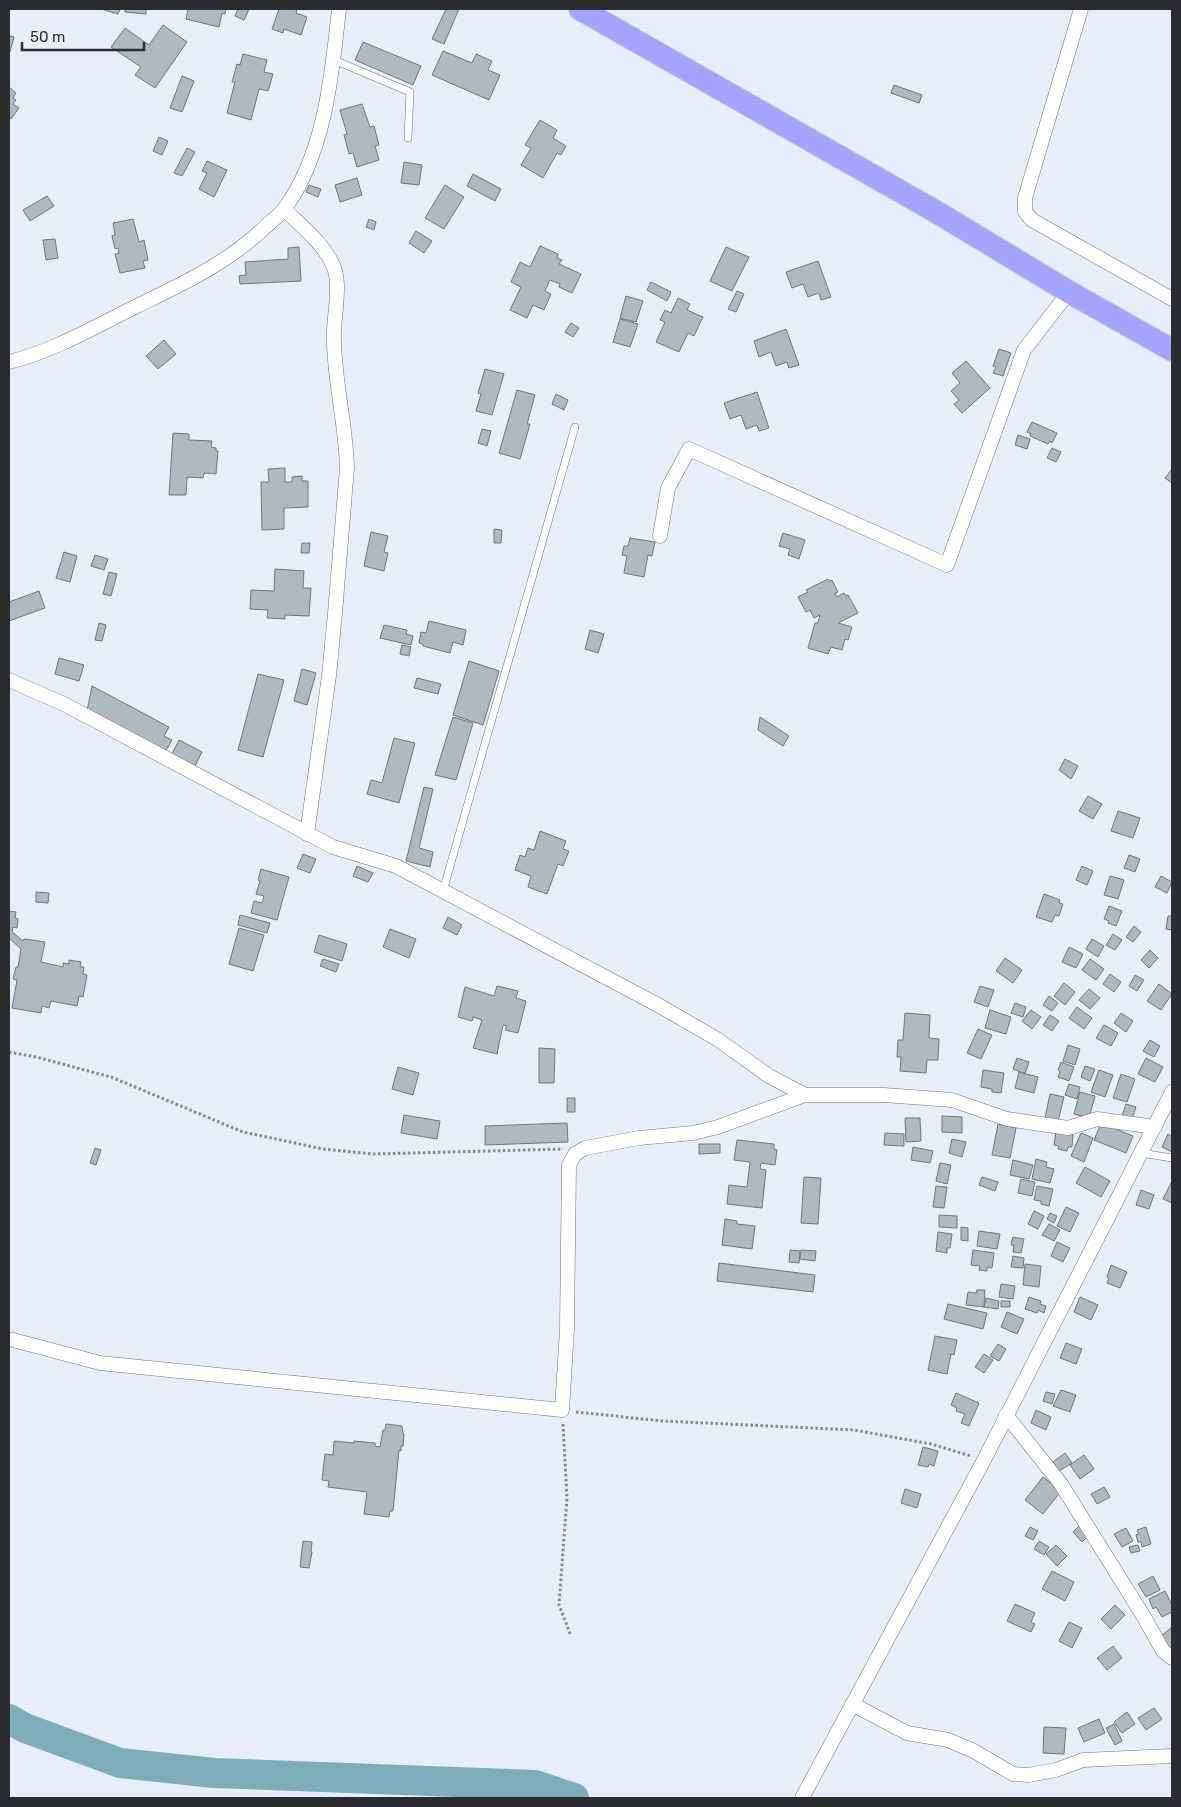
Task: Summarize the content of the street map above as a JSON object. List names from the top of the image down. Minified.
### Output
{"scale_bar":"50 m"}
